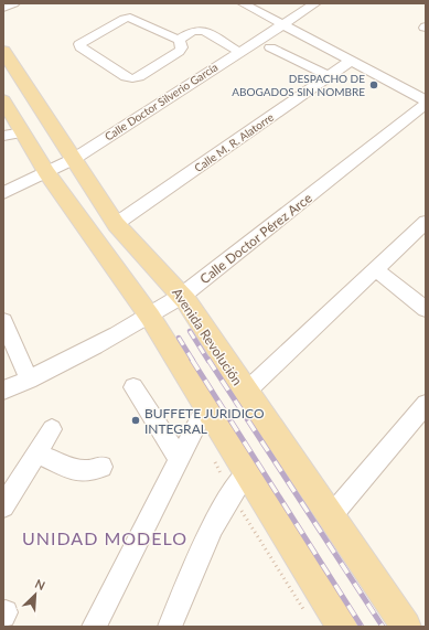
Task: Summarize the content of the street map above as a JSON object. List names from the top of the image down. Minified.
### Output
{"streets":{"main road":["Avenida Revolución"],"street":["Calle Doctor Silverio García","Calle M. R. Alatorre","Calle Doctor Pérez Arce"]},"crossings":[["Calle Doctor Silverio García","Avenida Revolución"],["Calle M. R. Alatorre","Avenida Revolución"],["Calle Doctor Pérez Arce","Avenida Revolución"]],"districts":["UNIDAD MODELO"],"places":["DESPACHO DE ABOGADOS SIN NOMBRE","BUFFETE JURIDICO INTEGRAL"],"north":"top right"}
